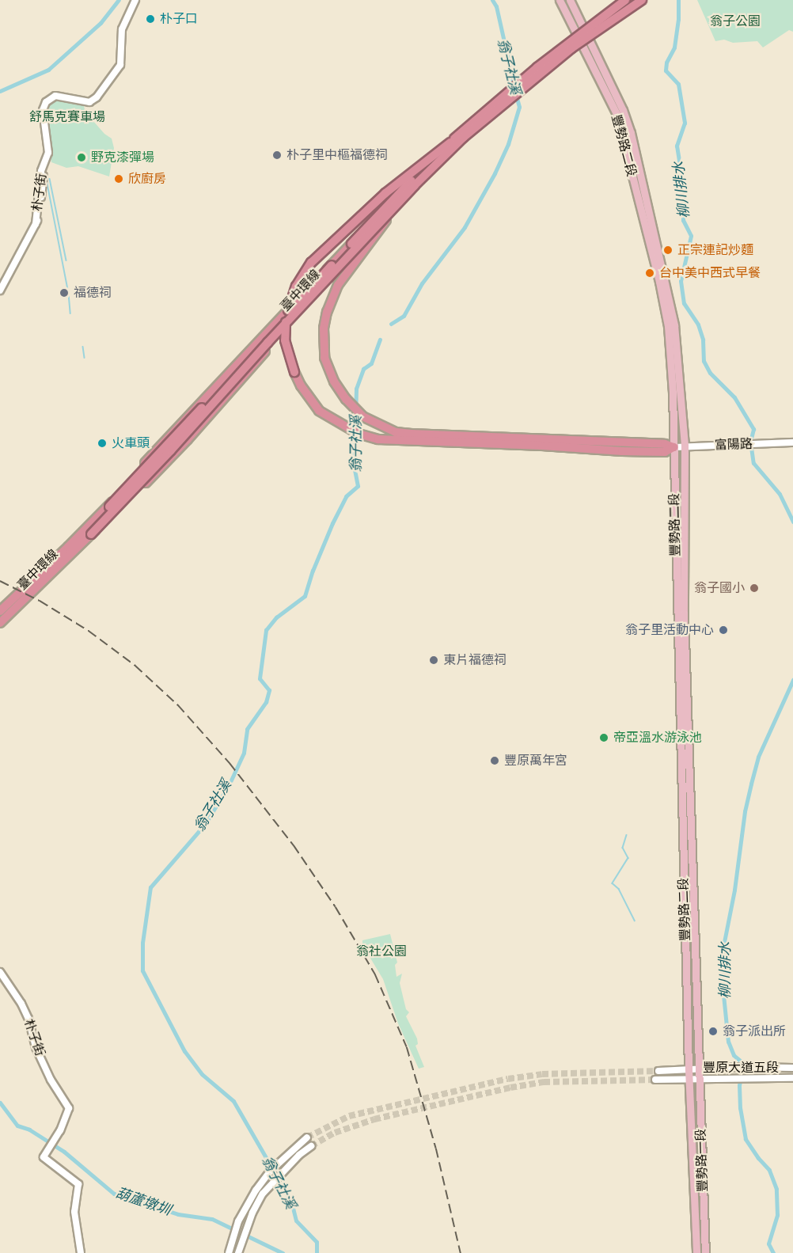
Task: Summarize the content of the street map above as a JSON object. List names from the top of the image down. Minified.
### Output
{"streets":{"highway":["臺中環線"],"main road":["豐勢路二段","豐勢路一段"],"street":["朴子街","富陽路","豐原大道五段"]},"crossings":[["豐勢路二段","富陽路"],["豐勢路二段","豐原大道五段"],["豐勢路二段","豐勢路一段"],["豐原大道五段","豐勢路一段"]],"water":["翁子社溪","柳川排水","葫蘆墩圳"],"parks":["翁子公園","舒馬克賽車場","翁社公園"],"places":["朴子口","朴子里中樞福德祠","野克漆彈場","欣廚房","正宗連記炒麵","台中美中西式早餐","福德祠","火車頭","翁子國小","翁子里活動中心","東片福德祠","帝亞溫水游泳池","豐原萬年宮","翁子派出所"]}
